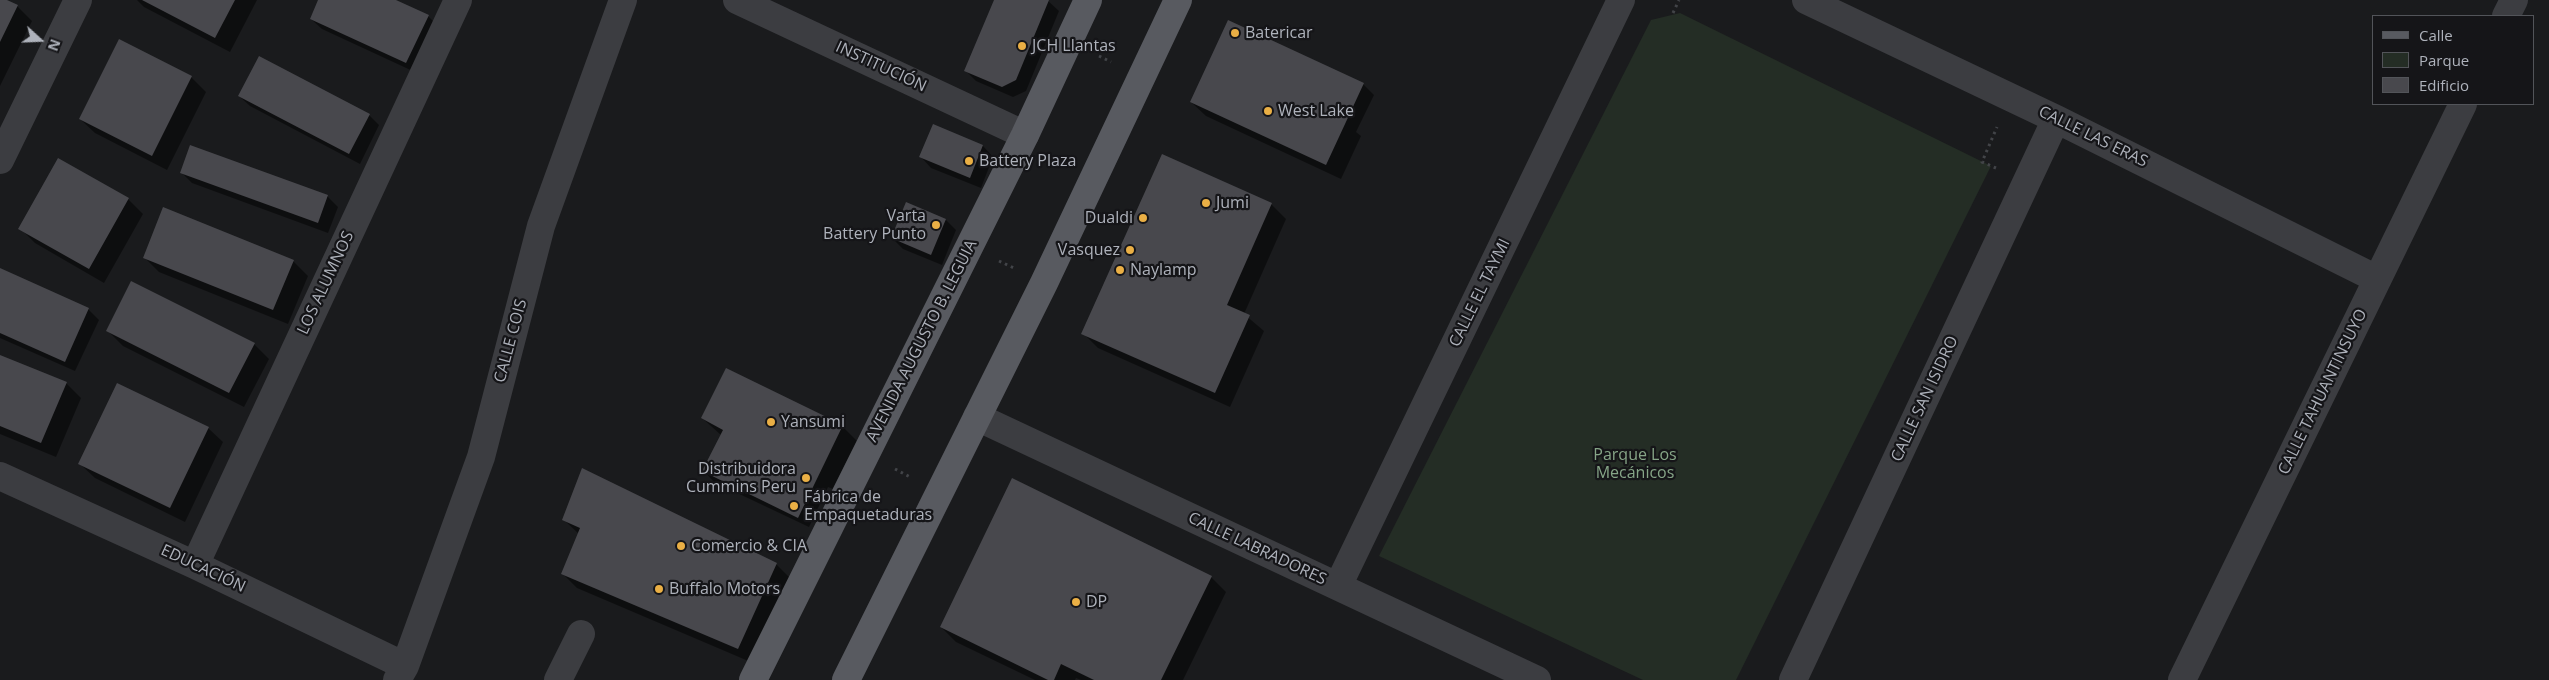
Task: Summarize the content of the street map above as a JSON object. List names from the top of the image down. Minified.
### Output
{"streets":{"main road":["AVENIDA AUGUSTO B. LEGUIA"],"street":["INSTITUCIÓN","CALLE LAS ERAS","LOS ALUMNOS","CALLE EL TAYMI","CALLE COIS","CALLE TAHUANTINSUYO","CALLE SAN ISIDRO","CALLE LABRADORES","EDUCACIÓN"]},"crossings":[["INSTITUCIÓN","AVENIDA AUGUSTO B. LEGUIA"],["CALLE LAS ERAS","CALLE TAHUANTINSUYO"],["CALLE LAS ERAS","CALLE SAN ISIDRO"],["LOS ALUMNOS","EDUCACIÓN"],["CALLE EL TAYMI","CALLE LABRADORES"],["CALLE COIS","EDUCACIÓN"]],"parks":["Parque Los Mecánicos"],"places":["Batericar","JCH Llantas","West Lake","Battery Plaza","Jumi","Dualdi","Varta Battery Punto","Vasquez","Naylamp","Yansumi","Distribuidora Cummins Peru","Fábrica de Empaquetaduras","Comercio & CIA","Buffalo Motors","DP"],"legend":["Calle","Parque","Edificio"],"north":"right"}
